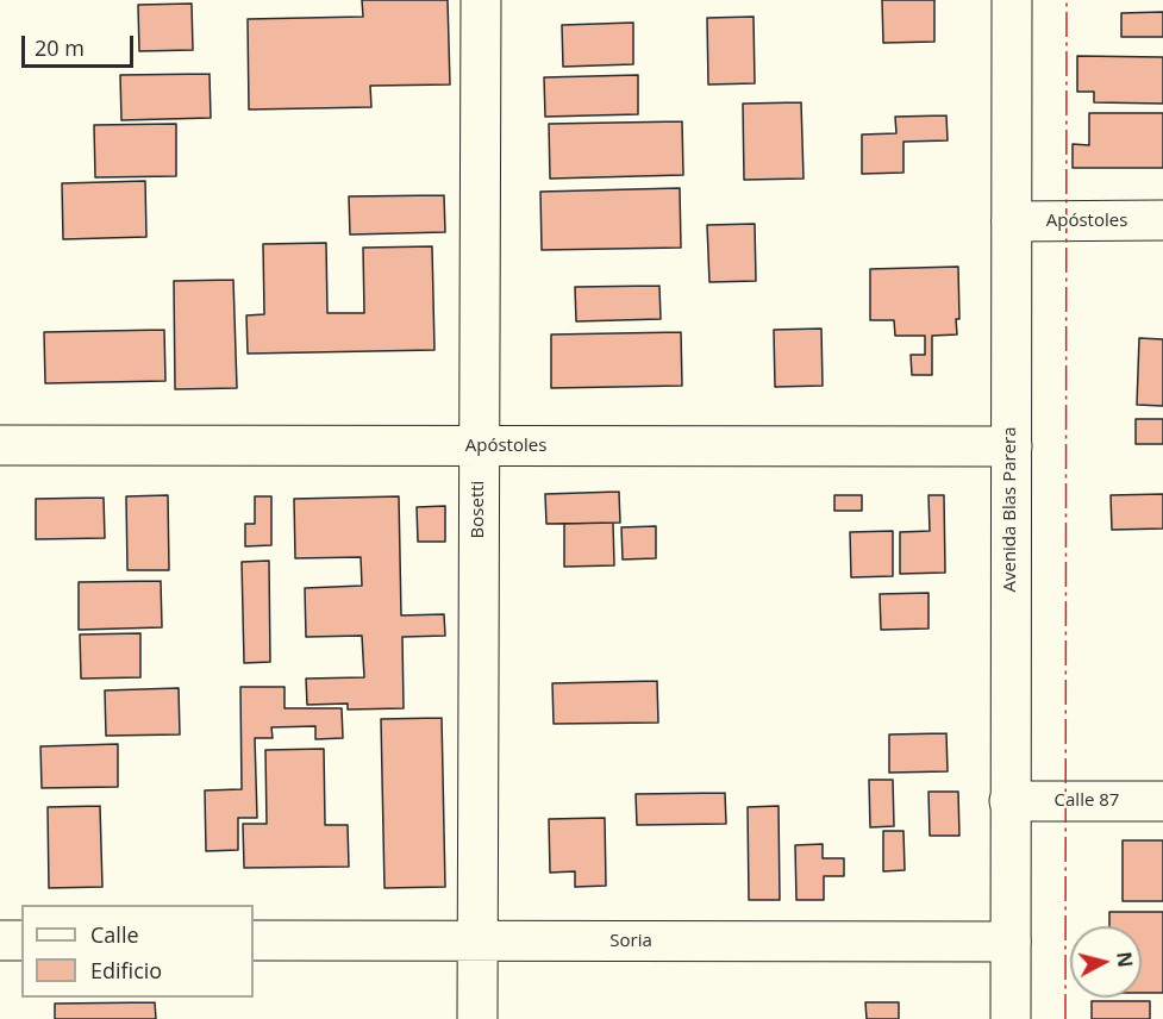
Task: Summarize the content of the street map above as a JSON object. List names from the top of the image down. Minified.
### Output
{"streets":{"street":["Apóstoles","Bosetti","Avenida Blas Parera","Calle 87","Soria"]},"crossings":[["Apóstoles","Bosetti"],["Apóstoles","Avenida Blas Parera"],["Bosetti","Soria"],["Avenida Blas Parera","Calle 87"],["Avenida Blas Parera","Soria"]],"legend":["Calle","Edificio"],"scale_bar":"20 m","north":"right"}
